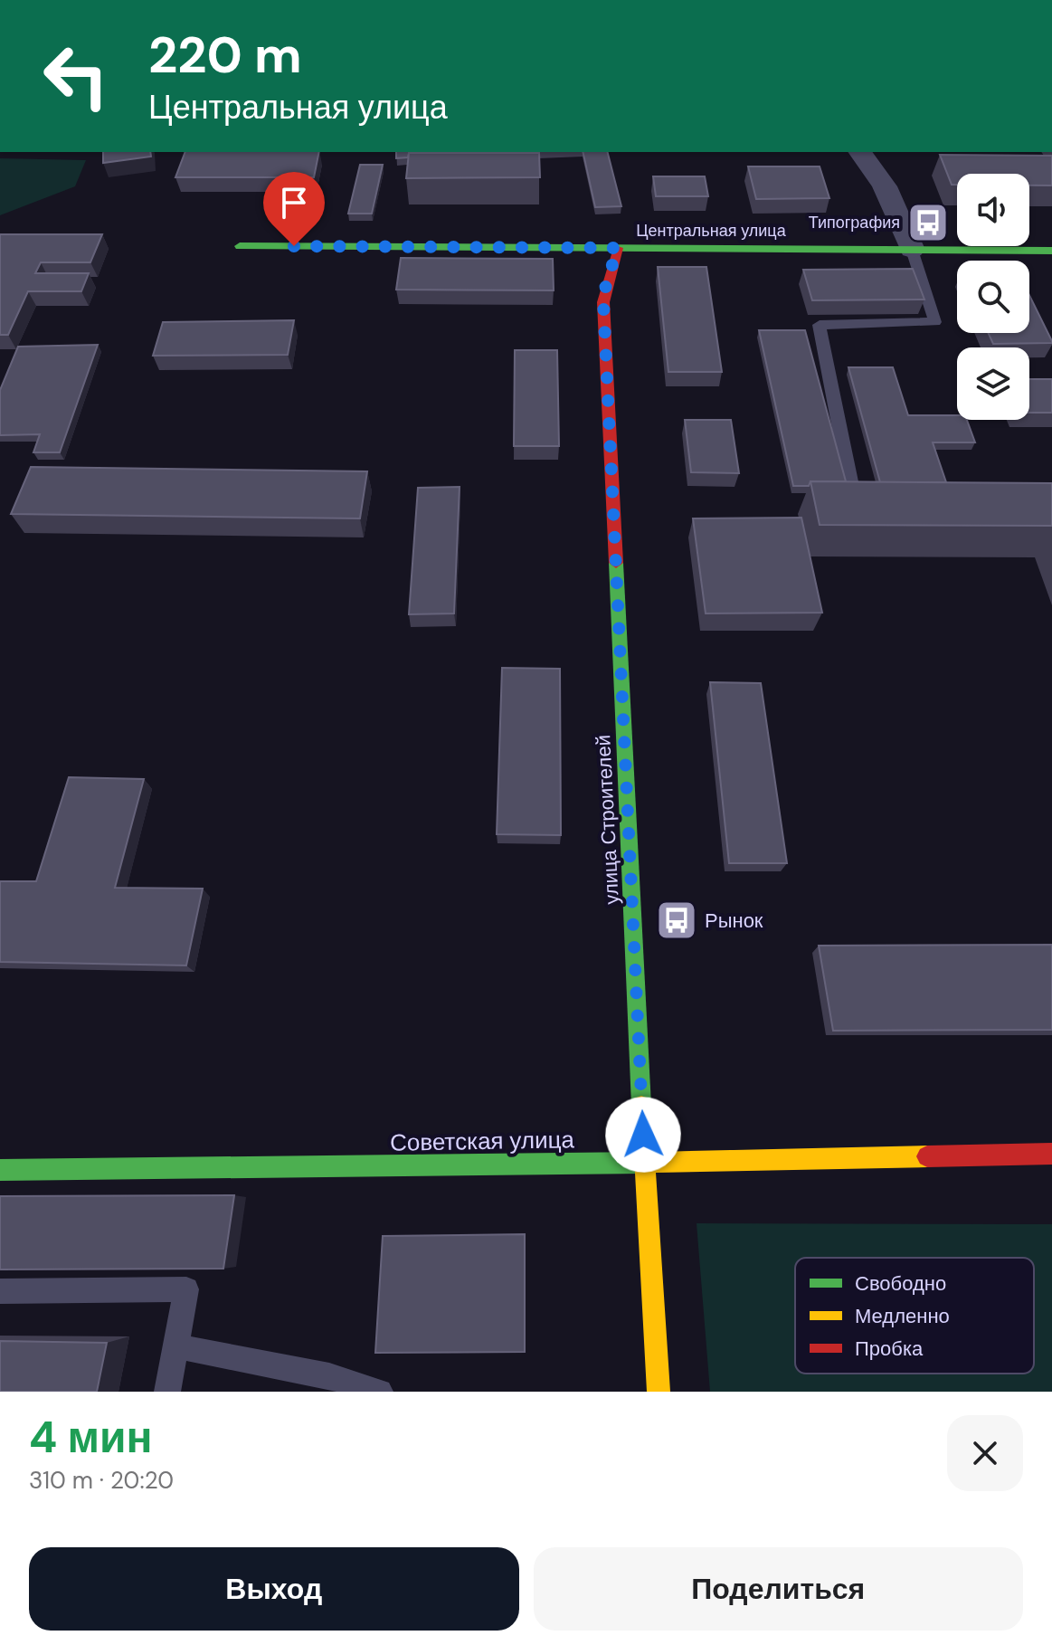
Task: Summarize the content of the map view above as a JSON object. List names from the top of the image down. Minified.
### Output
{"streets":{"street":["Центральная улица","улица Строителей","Советская улица"]},"crossings":[["Центральная улица","улица Строителей"],["улица Строителей","Советская улица"]],"places":{"bus stop":["Типография","Рынок"]},"legend":["Свободно","Медленно","Пробка"],"page":{"turn":["220 m","Центральная улица"],"heading":["4 мин","310 m · 20:20"],"buttons":["Выход","Поделиться"]}}
